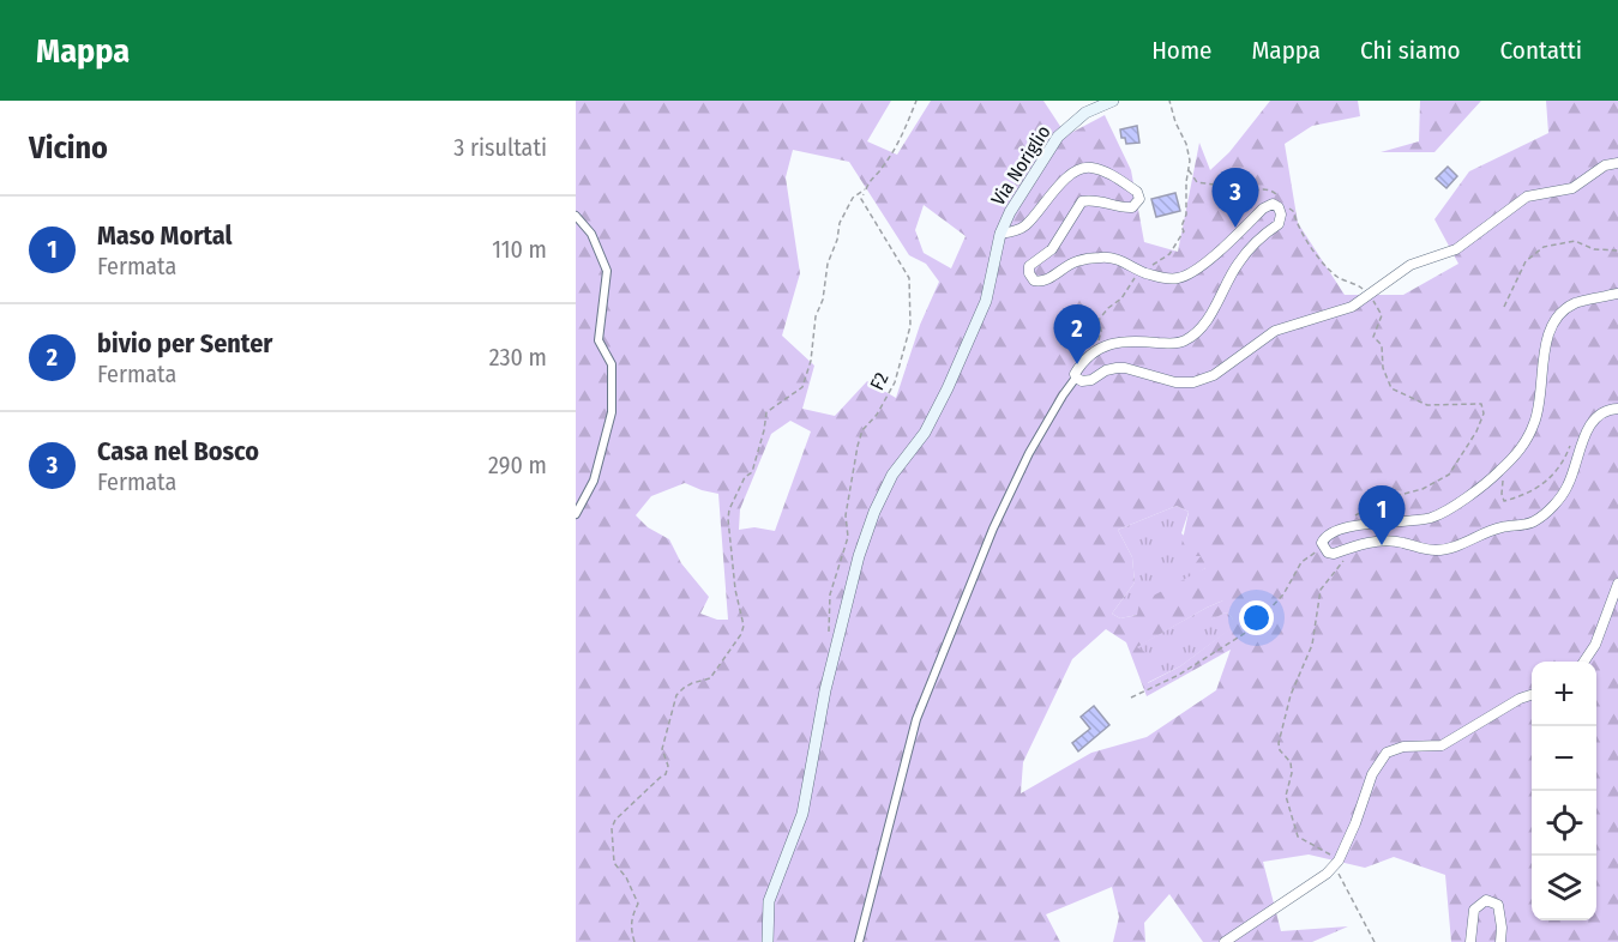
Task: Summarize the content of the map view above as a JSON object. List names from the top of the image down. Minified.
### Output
{"streets":{"main road":["Via Noriglio"],"path":["F2"]},"page":{"header":"Mappa","nav":["Home","Mappa","Chi siamo","Contatti"],"heading":["Vicino","3 risultati"],"pins":["3","2","1"],"list":[{"mark":"1","name":"Maso Mortal","note":"Fermata","value":"110 m"},{"mark":"2","name":"bivio per Senter","note":"Fermata","value":"230 m"},{"mark":"3","name":"Casa nel Bosco","note":"Fermata","value":"290 m"}],"map_buttons":["+","−"]}}
